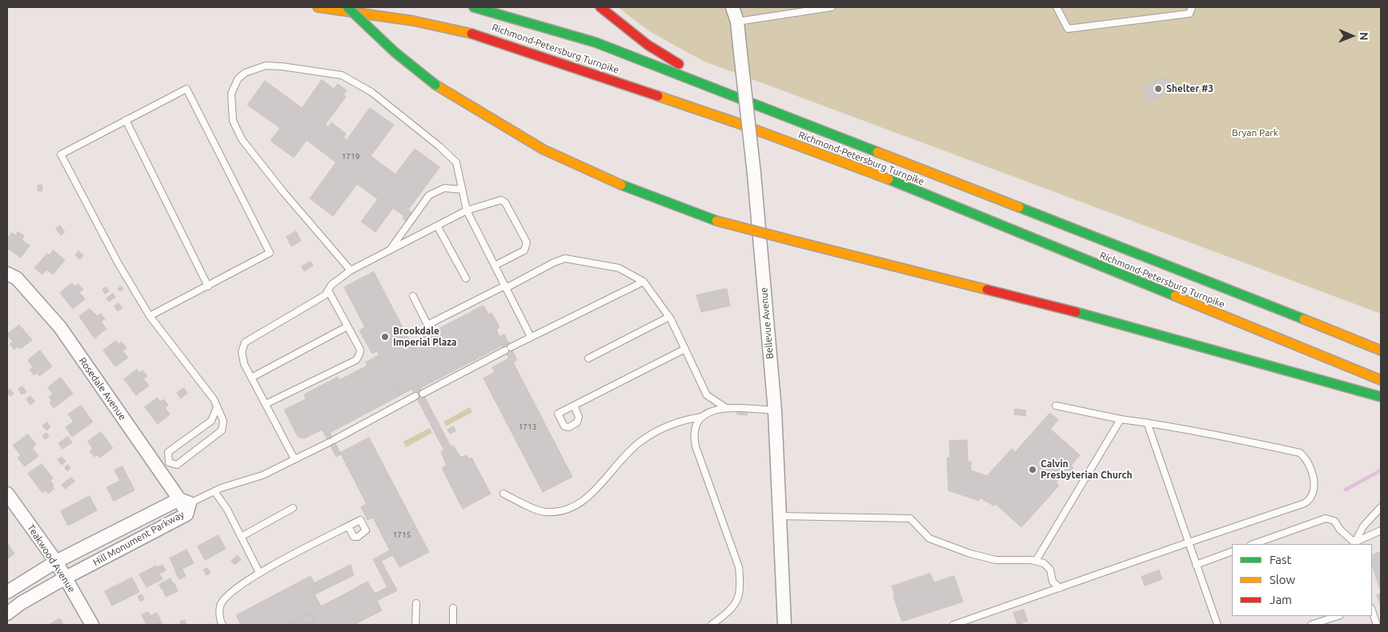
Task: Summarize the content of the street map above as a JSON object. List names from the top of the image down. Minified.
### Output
{"streets":{"highway":["Richmond-Petersburg Turnpike"],"street":["Bellevue Avenue","Rosedale Avenue","Hill Monument Parkway","Teakwood Avenue"]},"crossings":[["Rosedale Avenue","Hill Monument Parkway"],["Hill Monument Parkway","Teakwood Avenue"]],"parks":["Bryan Park"],"places":["Shelter #3","Brookdale Imperial Plaza","Calvin Presbyterian Church"],"house_numbers":["1719","1713","1715"],"legend":["Fast","Slow","Jam"],"north":"right"}
